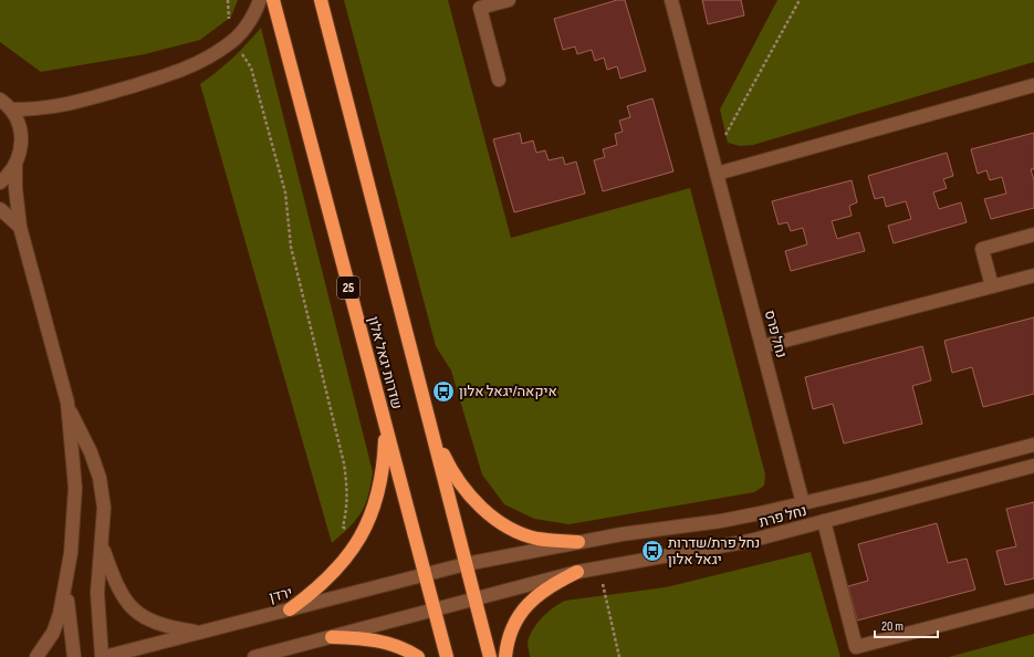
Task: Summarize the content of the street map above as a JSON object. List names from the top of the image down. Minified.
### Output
{"streets":{"highway":["25","שדרות יגאל אלון"],"street":["נחל פרס","נחל פרת","ירדן"]},"crossings":[["נחל פרס","נחל פרת"],["שדרות יגאל אלון","נחל פרת"],["שדרות יגאל אלון","ירדן"],["נחל פרת","ירדן"]],"places":{"bus stop":["איקאה/יגאל אלון","נחל פרת/שדרות יגאל אלון"]},"scale_bar":"20 m"}
